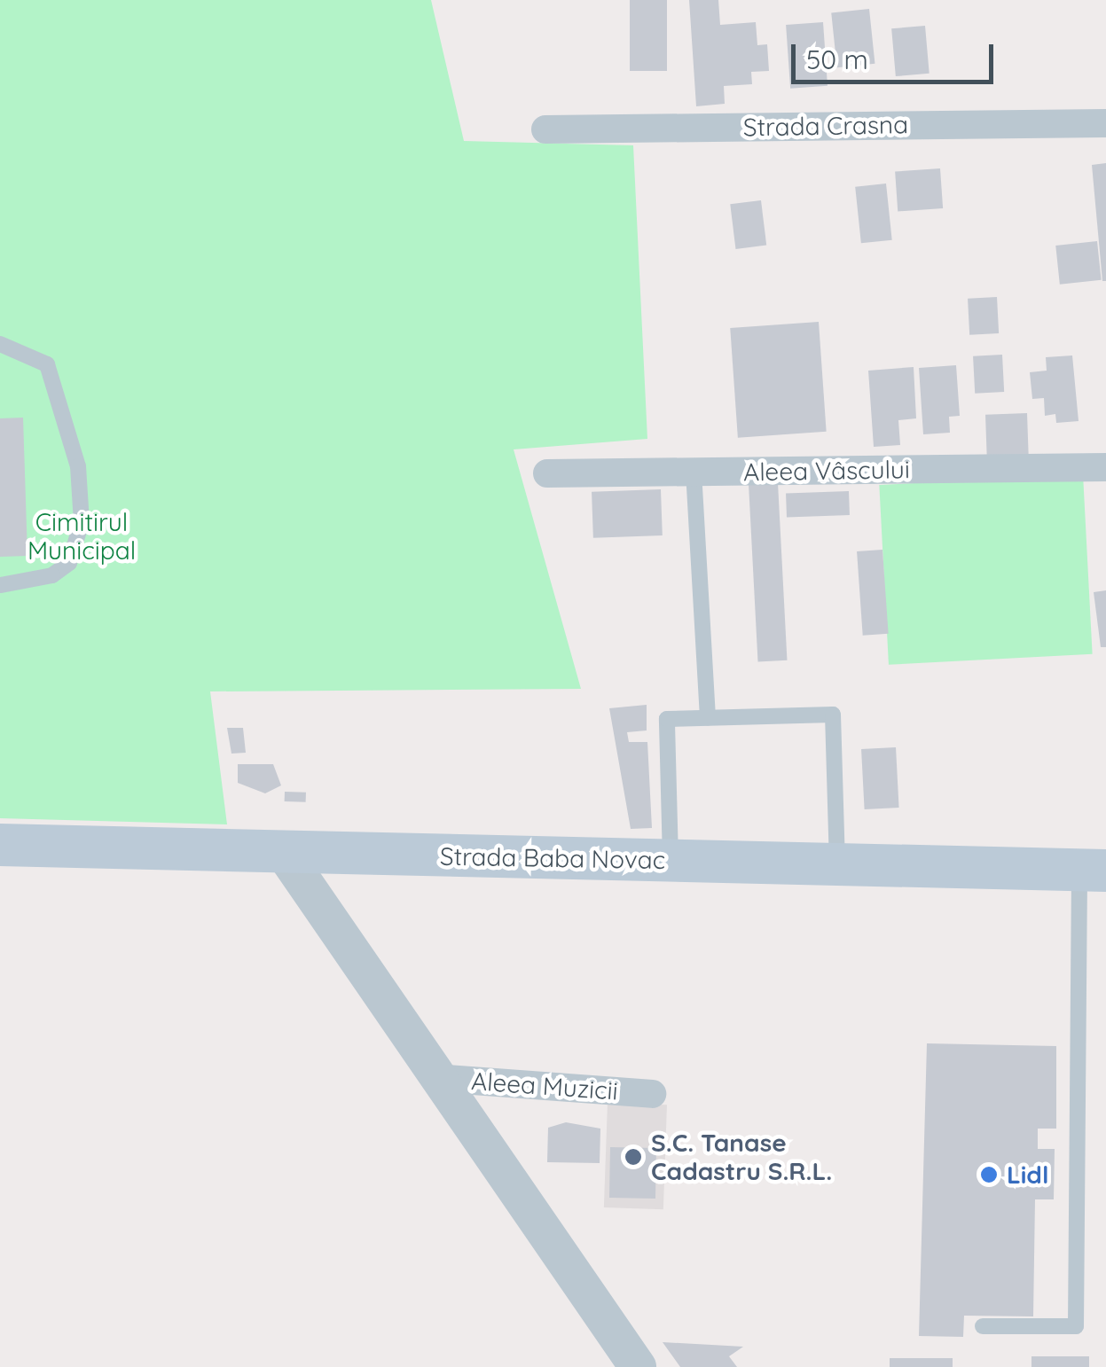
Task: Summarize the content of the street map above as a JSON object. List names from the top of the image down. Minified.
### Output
{"streets":{"main road":["Strada Baba Novac"],"street":["Strada Crasna","Aleea Vâscului","Aleea Muzicii"]},"parks":["Cimitirul Municipal"],"places":["S.C. Tanase Cadastru S.R.L.","Lidl"],"scale_bar":"50 m"}
